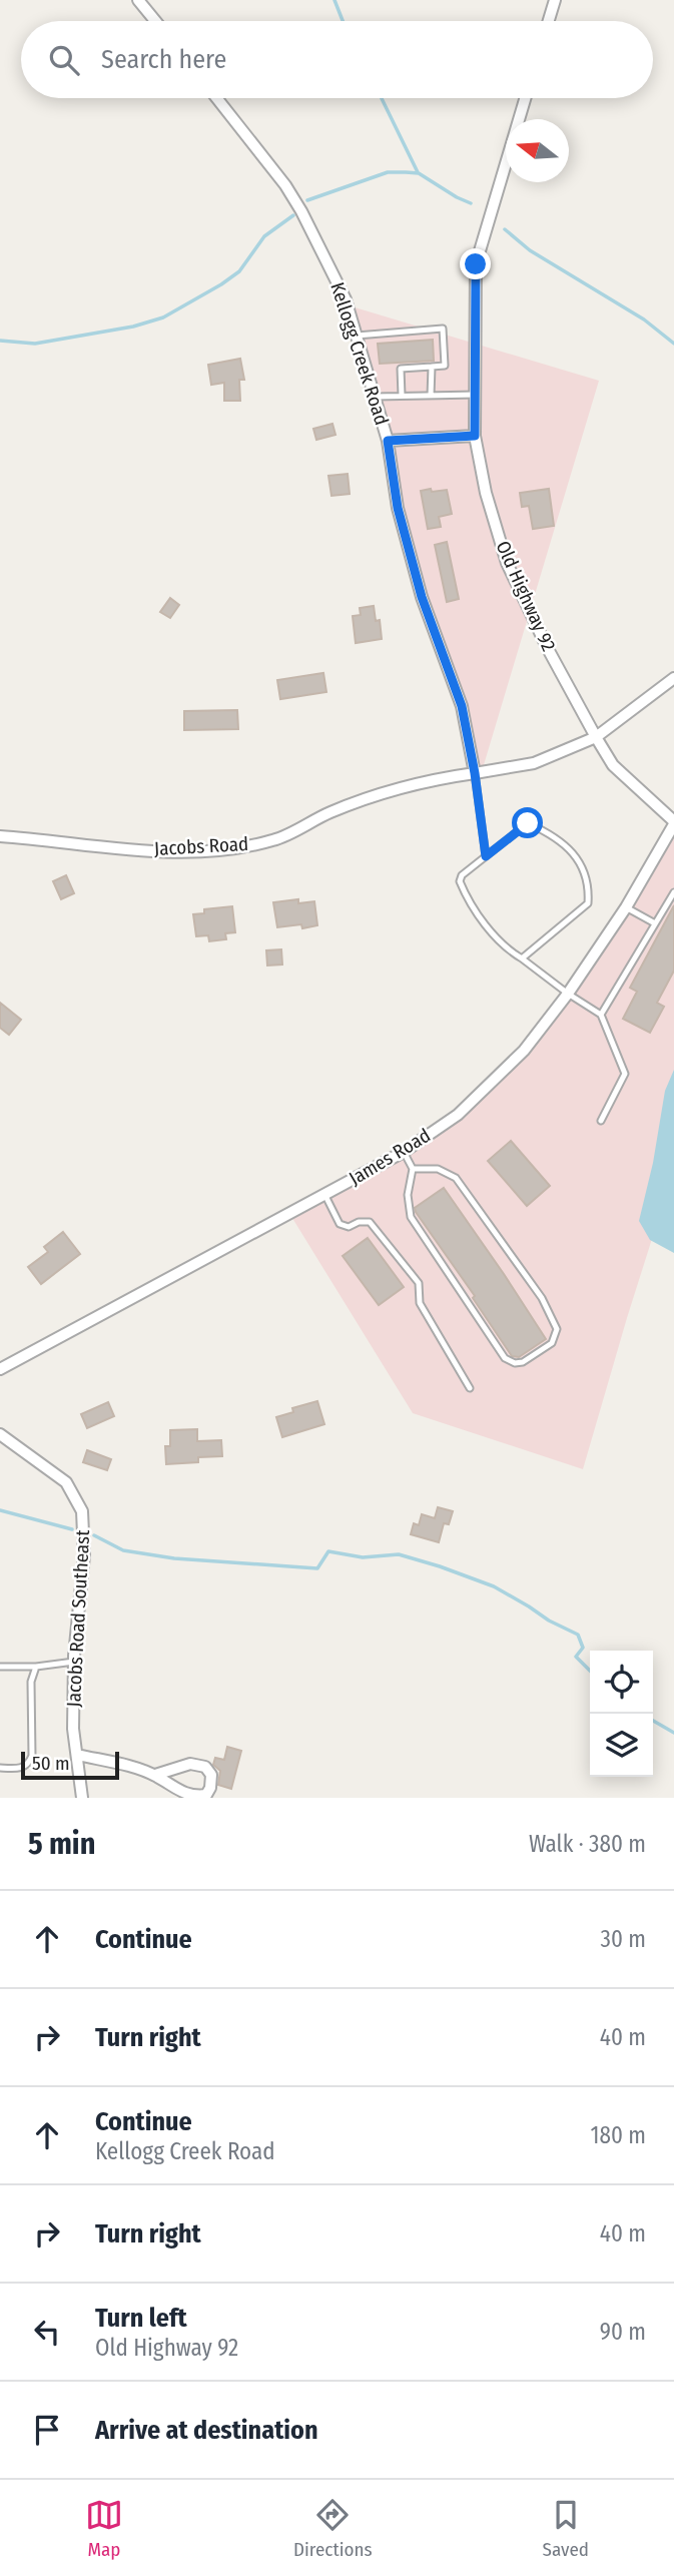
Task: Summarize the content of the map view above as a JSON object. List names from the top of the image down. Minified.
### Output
{"streets":{"street":["Kellogg Creek Road","Old Highway 92","Jacobs Road","James Road","Jacobs Road Southeast"]},"crossings":[["Kellogg Creek Road","Jacobs Road"],["Old Highway 92","James Road"]],"scale_bar":"50 m","north":"left","page":{"search":"Search here","scale":"50 m","heading":["5 min","Walk · 380 m"],"list":[["Continue","30 m"],["Turn right","40 m"],["Continue","Kellogg Creek Road","180 m"],["Turn right","40 m"],["Turn left","Old Highway 92","90 m"],"Arrive at destination"],"nav":["Map","Directions","Saved"]}}
